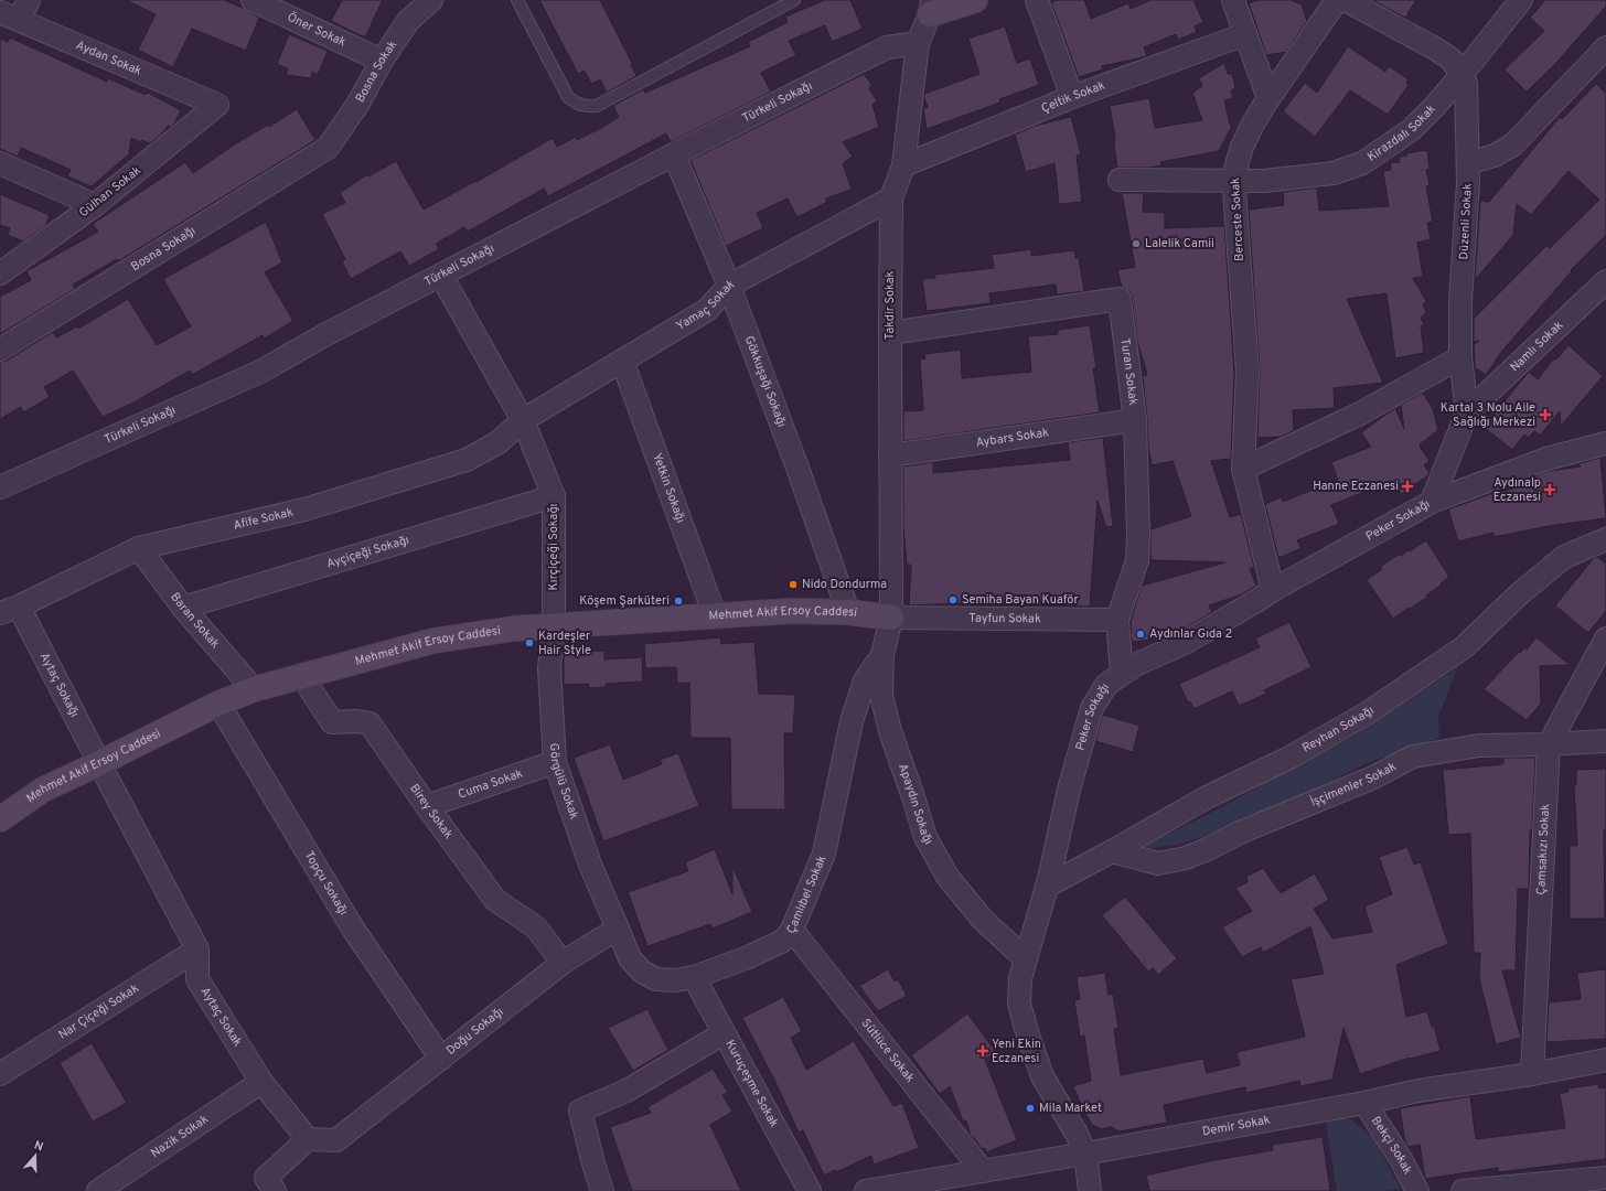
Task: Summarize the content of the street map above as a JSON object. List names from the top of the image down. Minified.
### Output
{"streets":{"street":["Öner Sokak","Aydan Sokak","Bosna Sokak","Çeltik Sokak","Türkeli Sokağı","Kirazdalı Sokak","Gülhan Sokak","Berceste Sokak","Düzenli Sokak","Bosna Sokağı","Yamaç Sokak","Takdir Sokak","Namlı Sokak","Turan Sokak","Gökkuşağı Sokağı","Aybars Sokak","Yetkin Sokağı","Afife Sokak","Peker Sokağı","Kırçiçeği Sokağı","Ayçiçeği Sokağı","Mehmet Akif Ersoy Caddesi","Tayfun Sokak","Baran Sokak","Aytaç Sokağı","Reyhan Sokağı","Görgülü Sokak","Cuma Sokak","İşçimenler Sokak","Apaydın Sokağı","Birey Sokak","Çamsakızı Sokak","Topçu Sokağı","Çamlıbel Sokak","Nar Çiçeği Sokak","Aytaç Sokak","Doğu Sokağı","Sütlüce Sokak","Kuruçeşme Sokak","Demir Sokak","Nazik Sokak","Bekçi Sokak"]},"crossings":[["Öner Sokak","Bosna Sokak"],["Aydan Sokak","Gülhan Sokak"],["Bosna Sokak","Bosna Sokağı"],["Çeltik Sokak","Takdir Sokak"],["Türkeli Sokağı","Takdir Sokak"],["Türkeli Sokağı","Gökkuşağı Sokağı"],["Türkeli Sokağı","Kırçiçeği Sokağı"],["Kirazdalı Sokak","Berceste Sokak"],["Kirazdalı Sokak","Düzenli Sokak"],["Berceste Sokak","Peker Sokağı"],["Düzenli Sokak","Namlı Sokak"],["Düzenli Sokak","Peker Sokağı"],["Yamaç Sokak","Takdir Sokak"],["Yamaç Sokak","Gökkuşağı Sokağı"],["Yamaç Sokak","Yetkin Sokağı"],["Yamaç Sokak","Afife Sokak"],["Yamaç Sokak","Kırçiçeği Sokağı"],["Takdir Sokak","Turan Sokak"],["Takdir Sokak","Aybars Sokak"],["Takdir Sokak","Mehmet Akif Ersoy Caddesi"],["Takdir Sokak","Tayfun Sokak"],["Takdir Sokak","Apaydın Sokağı"],["Turan Sokak","Aybars Sokak"],["Turan Sokak","Peker Sokağı"],["Turan Sokak","Tayfun Sokak"],["Gökkuşağı Sokağı","Mehmet Akif Ersoy Caddesi"],["Yetkin Sokağı","Mehmet Akif Ersoy Caddesi"],["Afife Sokak","Kırçiçeği Sokağı"],["Afife Sokak","Baran Sokak"],["Afife Sokak","Aytaç Sokağı"],["Peker Sokağı","Reyhan Sokağı"],["Peker Sokağı","Apaydın Sokağı"],["Peker Sokağı","Demir Sokak"],["Kırçiçeği Sokağı","Ayçiçeği Sokağı"],["Kırçiçeği Sokağı","Mehmet Akif Ersoy Caddesi"],["Kırçiçeği Sokağı","Görgülü Sokak"],["Ayçiçeği Sokağı","Baran Sokak"],["Mehmet Akif Ersoy Caddesi","Tayfun Sokak"],["Mehmet Akif Ersoy Caddesi","Baran Sokak"],["Mehmet Akif Ersoy Caddesi","Aytaç Sokağı"],["Mehmet Akif Ersoy Caddesi","Görgülü Sokak"],["Mehmet Akif Ersoy Caddesi","Apaydın Sokağı"],["Mehmet Akif Ersoy Caddesi","Birey Sokak"],["Mehmet Akif Ersoy Caddesi","Topçu Sokağı"],["Mehmet Akif Ersoy Caddesi","Aytaç Sokak"],["Tayfun Sokak","Apaydın Sokağı"],["Aytaç Sokağı","Aytaç Sokak"],["Reyhan Sokağı","İşçimenler Sokak"],["Görgülü Sokak","Cuma Sokak"],["Görgülü Sokak","Çamlıbel Sokak"],["Görgülü Sokak","Doğu Sokağı"],["Cuma Sokak","Birey Sokak"],["İşçimenler Sokak","Çamsakızı Sokak"],["Apaydın Sokağı","Çamlıbel Sokak"],["Birey Sokak","Doğu Sokağı"],["Çamsakızı Sokak","Demir Sokak"],["Topçu Sokağı","Doğu Sokağı"],["Çamlıbel Sokak","Doğu Sokağı"],["Çamlıbel Sokak","Sütlüce Sokak"],["Çamlıbel Sokak","Kuruçeşme Sokak"],["Nar Çiçeği Sokak","Aytaç Sokak"],["Aytaç Sokak","Doğu Sokağı"],["Aytaç Sokak","Nazik Sokak"],["Sütlüce Sokak","Demir Sokak"],["Demir Sokak","Bekçi Sokak"]],"places":{"other":["Lalelik Camii","Nido Dondurma","Semiha Bayan Kuaför","Köşem Şarküteri","Aydınlar Gıda 2","Kardeşler Hair Style","Mila Market"],"health":["Kartal 3 Nolu Aile Sağlığı Merkezi","Hanne Eczanesi","Aydınalp Eczanesi","Yeni Ekin Eczanesi"]},"north":"top"}
